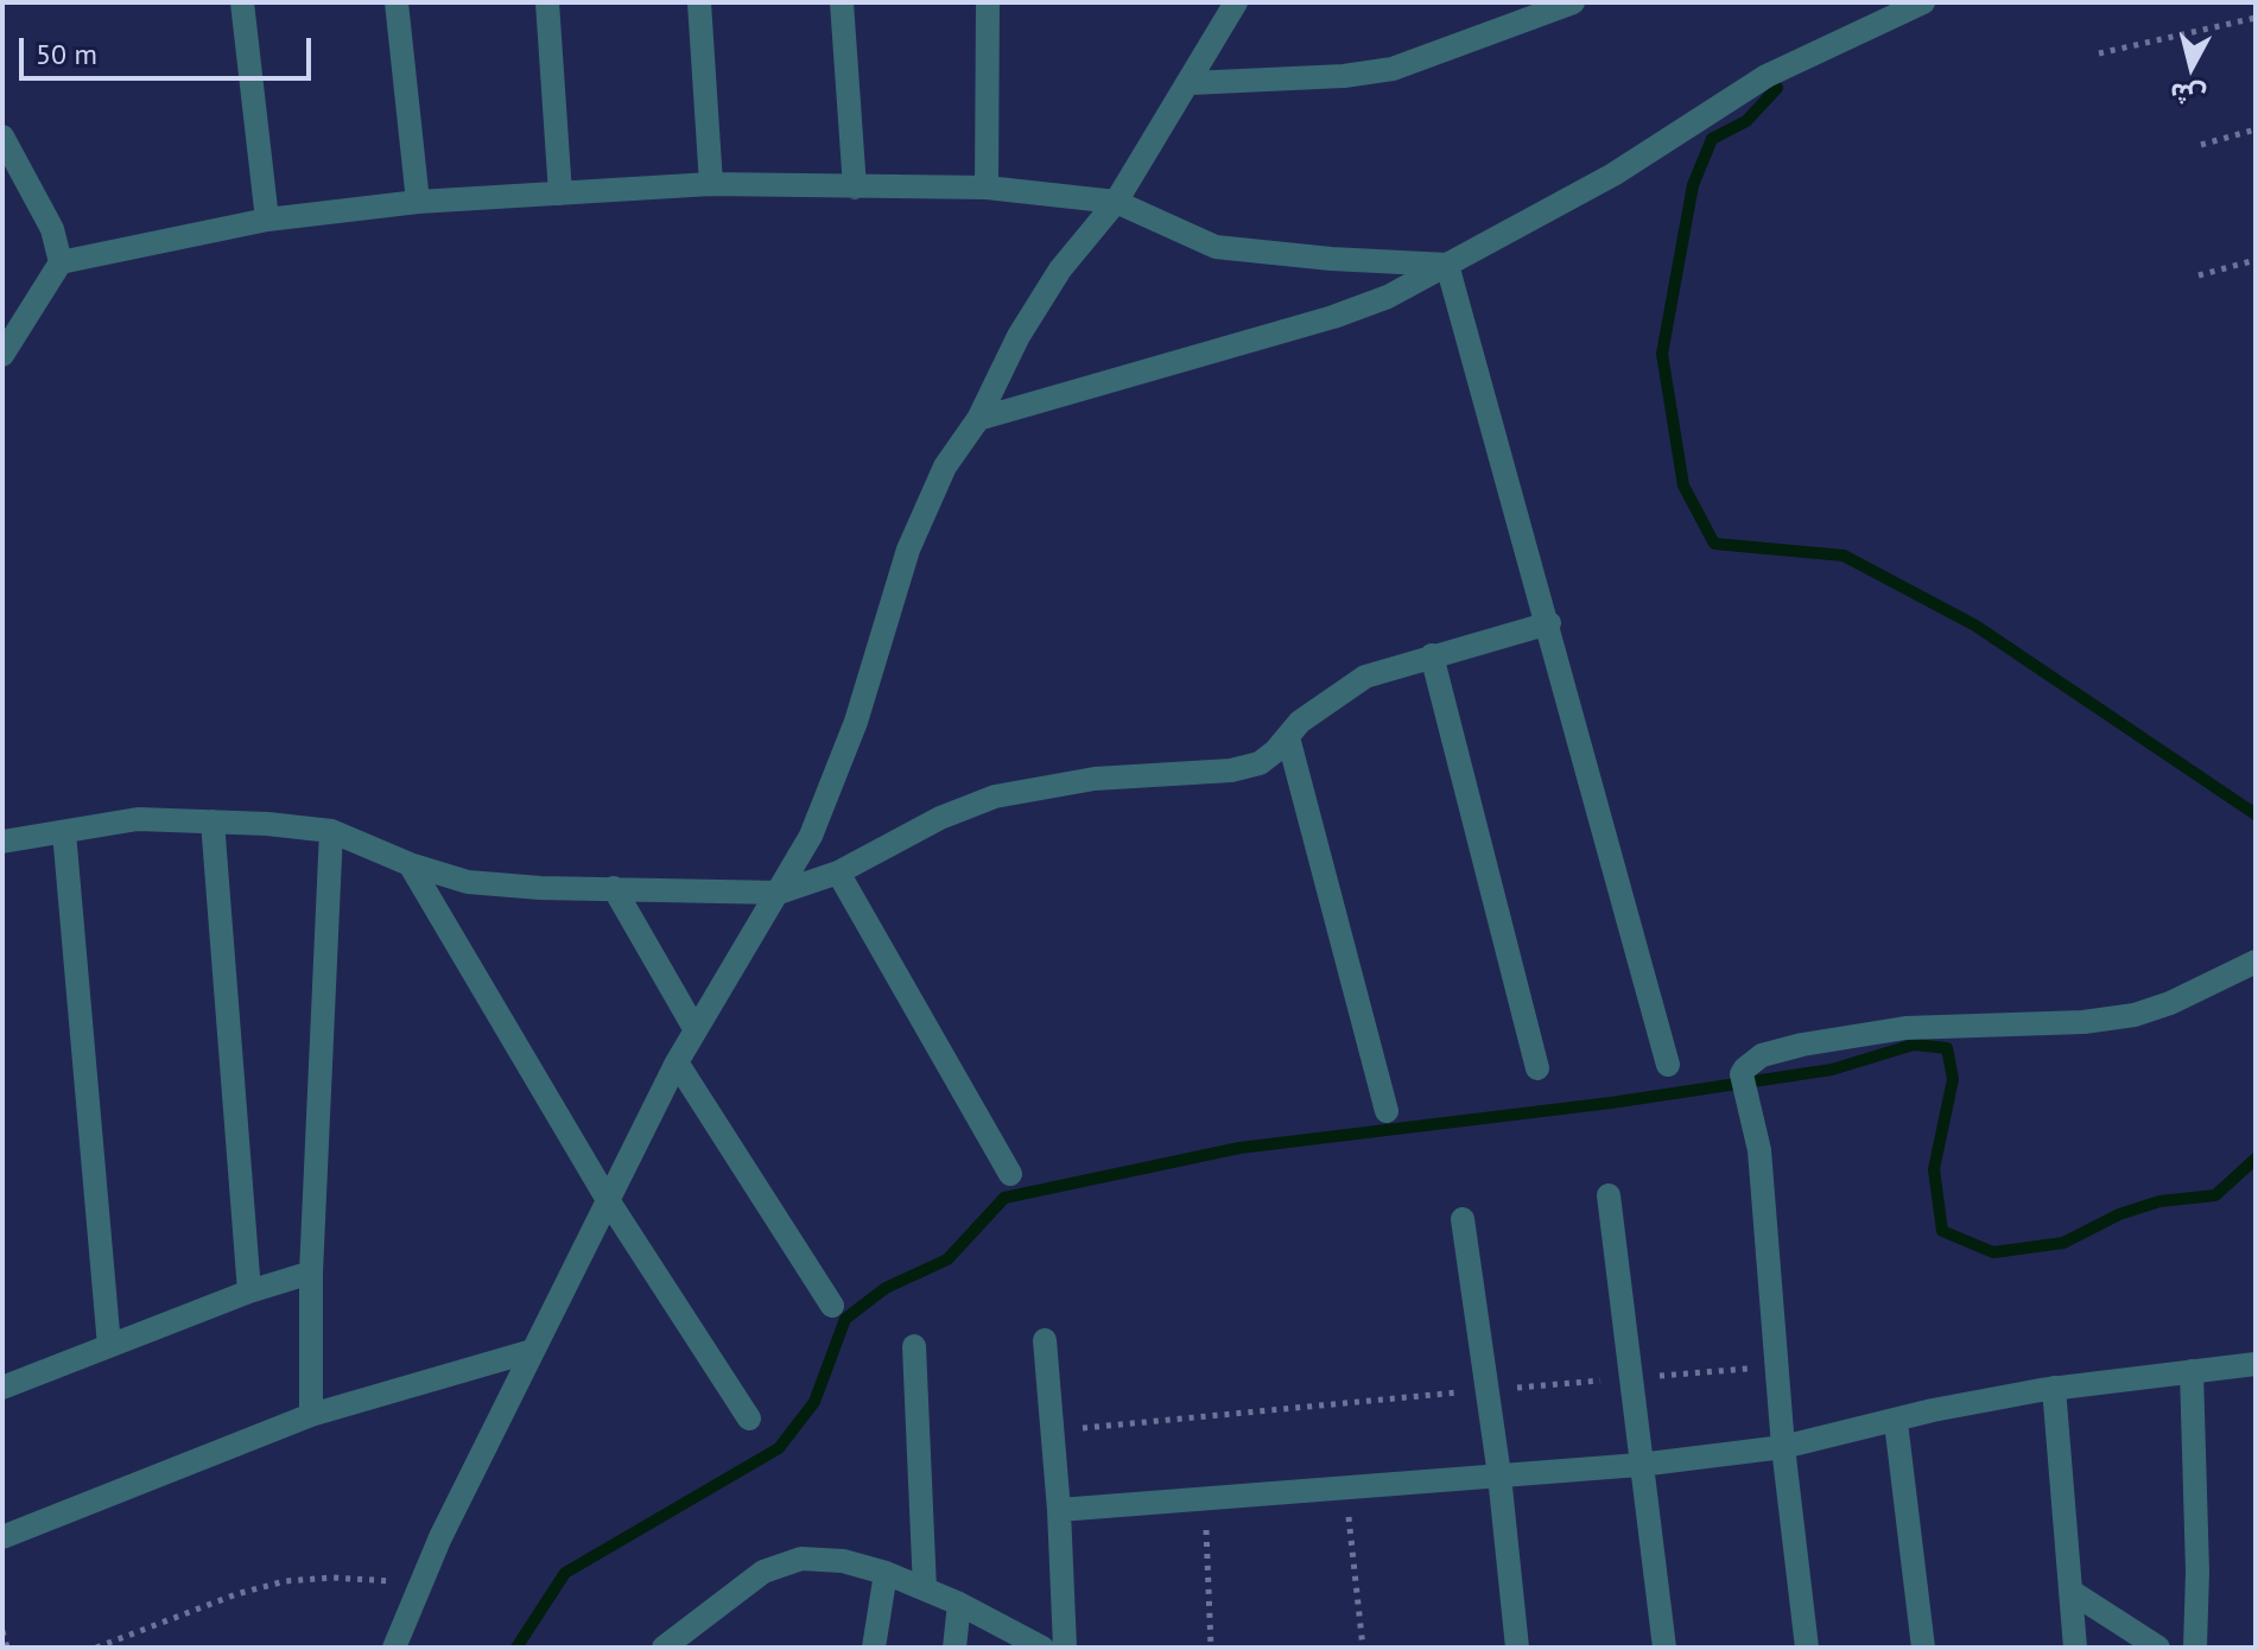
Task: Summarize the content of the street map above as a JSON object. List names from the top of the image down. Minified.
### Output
{"scale_bar":"50 m","north":"bottom"}
